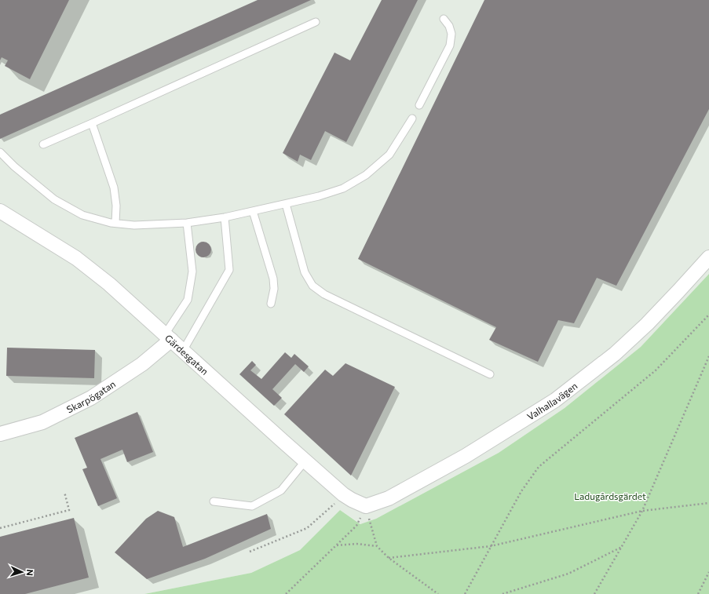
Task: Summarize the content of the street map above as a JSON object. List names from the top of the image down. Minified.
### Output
{"streets":{"street":["Gärdesgatan","Skarpögatan","Valhallavägen"]},"crossings":[["Gärdesgatan","Skarpögatan"],["Gärdesgatan","Valhallavägen"]],"parks":["Ladugårdsgärdet"],"north":"right"}
